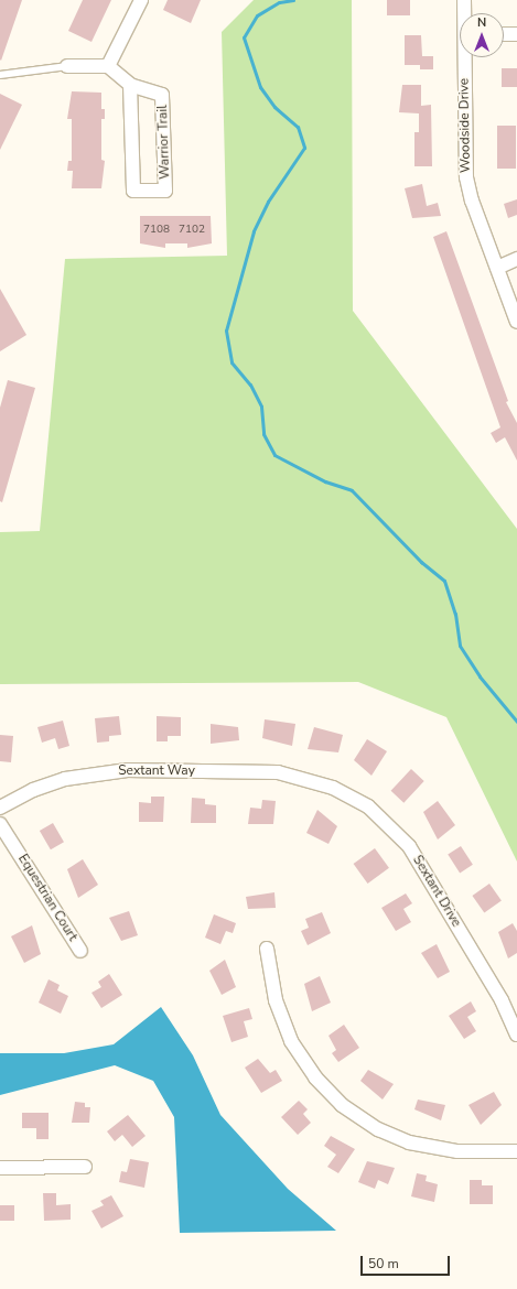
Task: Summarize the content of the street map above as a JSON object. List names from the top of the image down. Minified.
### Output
{"streets":{"street":["Woodside Drive","Warrior Trail","Sextant Way","Sextant Drive","Equestrian Court"]},"crossings":[["Sextant Way","Sextant Drive"]],"house_numbers":["7108","7102"],"scale_bar":"50 m","north":"top"}
